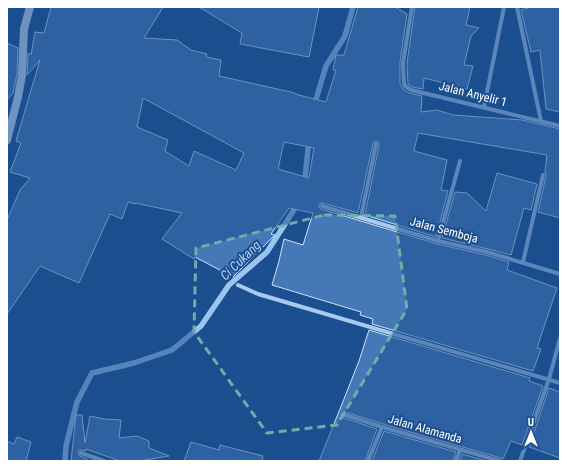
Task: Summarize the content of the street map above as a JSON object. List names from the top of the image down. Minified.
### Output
{"streets":{"street":["Jalan Anyelir 1","Jalan Semboja","Jalan Alamanda"]},"water":["Ci Cukang"],"north":"top"}
